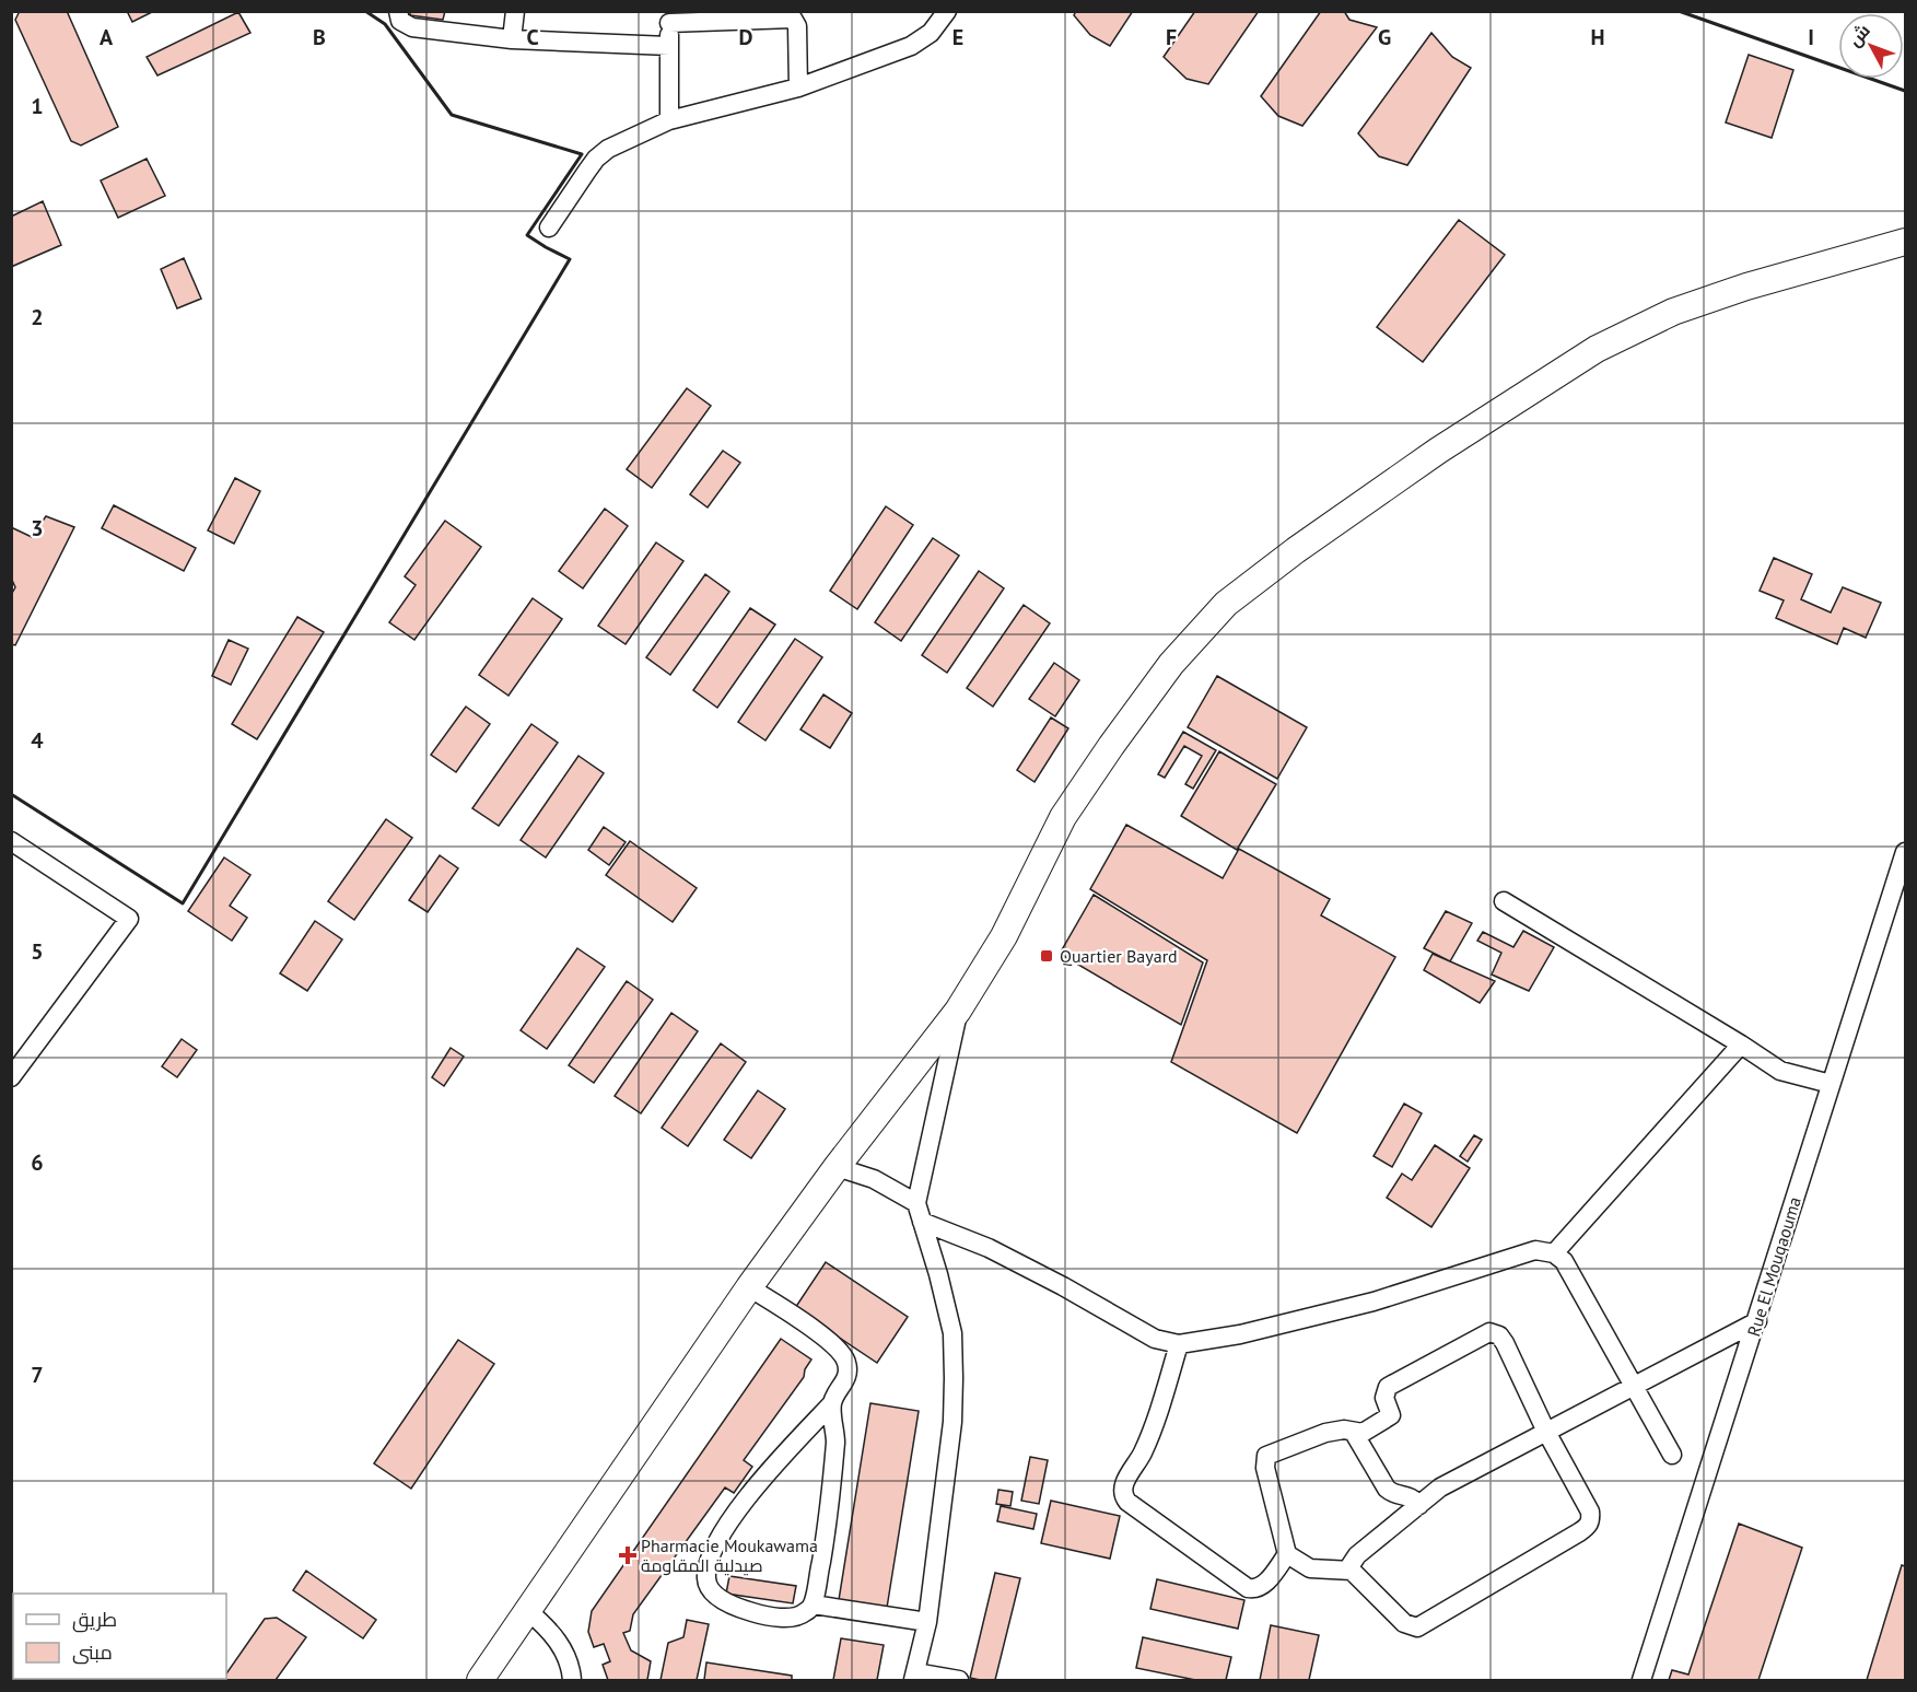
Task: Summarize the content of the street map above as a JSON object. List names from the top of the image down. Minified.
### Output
{"streets":{"street":["Rue El Mouqaouma"]},"places":{"transit":["Quartier Bayard"],"health":["Pharmacie Moukawama صيدلية المقاومة"]},"legend":["طريق","مبنى"],"north":"top left","grid":{"columns":["A","B","C","D","E","F","G","H","I"],"rows":["1","2","3","4","5","6","7"]}}
